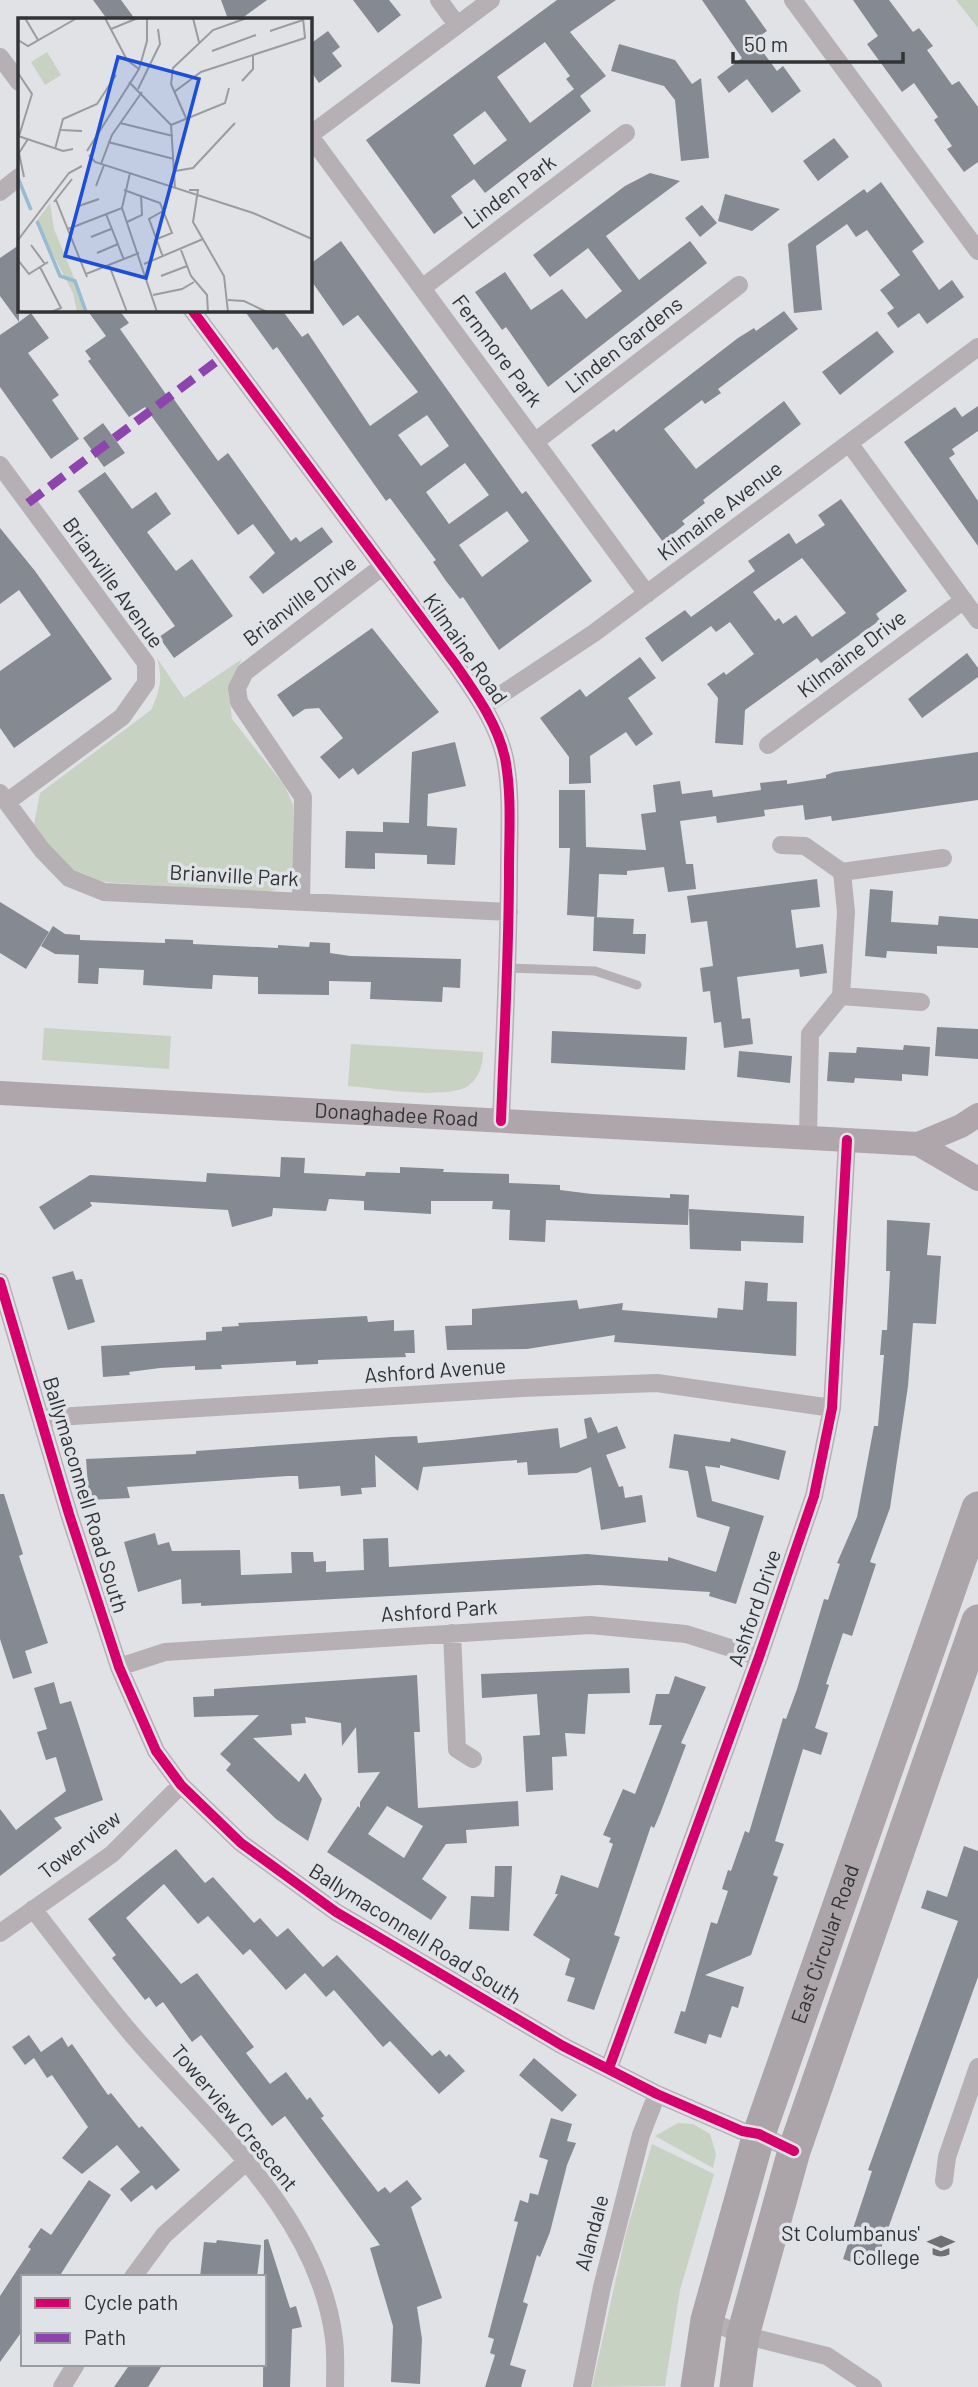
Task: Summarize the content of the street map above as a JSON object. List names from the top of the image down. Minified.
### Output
{"streets":{"highway":["East Circular Road"],"main road":["Donaghadee Road"],"street":["Linden Park","Linden Gardens","Fernmore Park","Kilmaine Avenue","Brianville Avenue","Brianville Drive","Kilmaine Road","Kilmaine Drive","Brianville Park","Ashford Avenue","Ballymaconnell Road South","Ashford Drive","Ashford Park","Towerview","Towerview Crescent","Alandale"]},"crossings":[["Linden Park","Fernmore Park"],["Linden Gardens","Fernmore Park"],["Fernmore Park","Kilmaine Avenue"],["Kilmaine Avenue","Kilmaine Road"],["Brianville Avenue","Brianville Park"],["Brianville Drive","Kilmaine Road"],["Brianville Drive","Brianville Park"],["Kilmaine Road","Brianville Park"],["Kilmaine Road","Donaghadee Road"],["Donaghadee Road","Ashford Drive"],["Ashford Avenue","Ballymaconnell Road South"],["Ashford Avenue","Ashford Drive"],["Ballymaconnell Road South","Ashford Drive"],["Ballymaconnell Road South","Ashford Park"],["Ballymaconnell Road South","Towerview"],["Ballymaconnell Road South","East Circular Road"],["Ballymaconnell Road South","Alandale"],["Ashford Drive","Ashford Park"],["Towerview","Towerview Crescent"]],"places":{"school or university":["St Columbanus' College"]},"legend":["Cycle path","Path"],"scale_bar":"50 m"}
